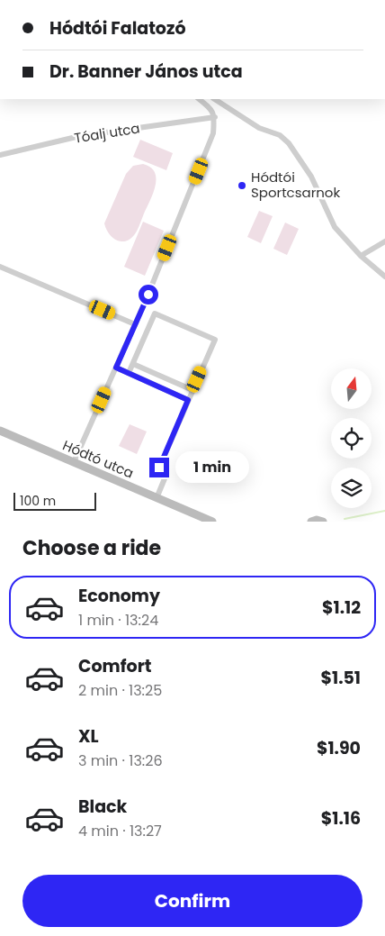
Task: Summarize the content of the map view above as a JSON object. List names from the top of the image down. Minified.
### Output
{"streets":{"street":["Tóalj utca","Hódtó utca"]},"places":["Hódtói Sportcsarnok"],"scale_bar":"100 m","north":"top","page":{"banner":["Hódtói Falatozó","Dr. Banner János utca"],"bubble":"1 min","scale":"100 m","heading":"Choose a ride","list":[{"name":"Economy","note":"1 min · 13:24","value":"$1.12"},{"name":"Comfort","note":"2 min · 13:25","value":"$1.51"},{"name":"XL","note":"3 min · 13:26","value":"$1.90"},{"name":"Black","note":"4 min · 13:27","value":"$1.16"}],"buttons":"Confirm"}}
